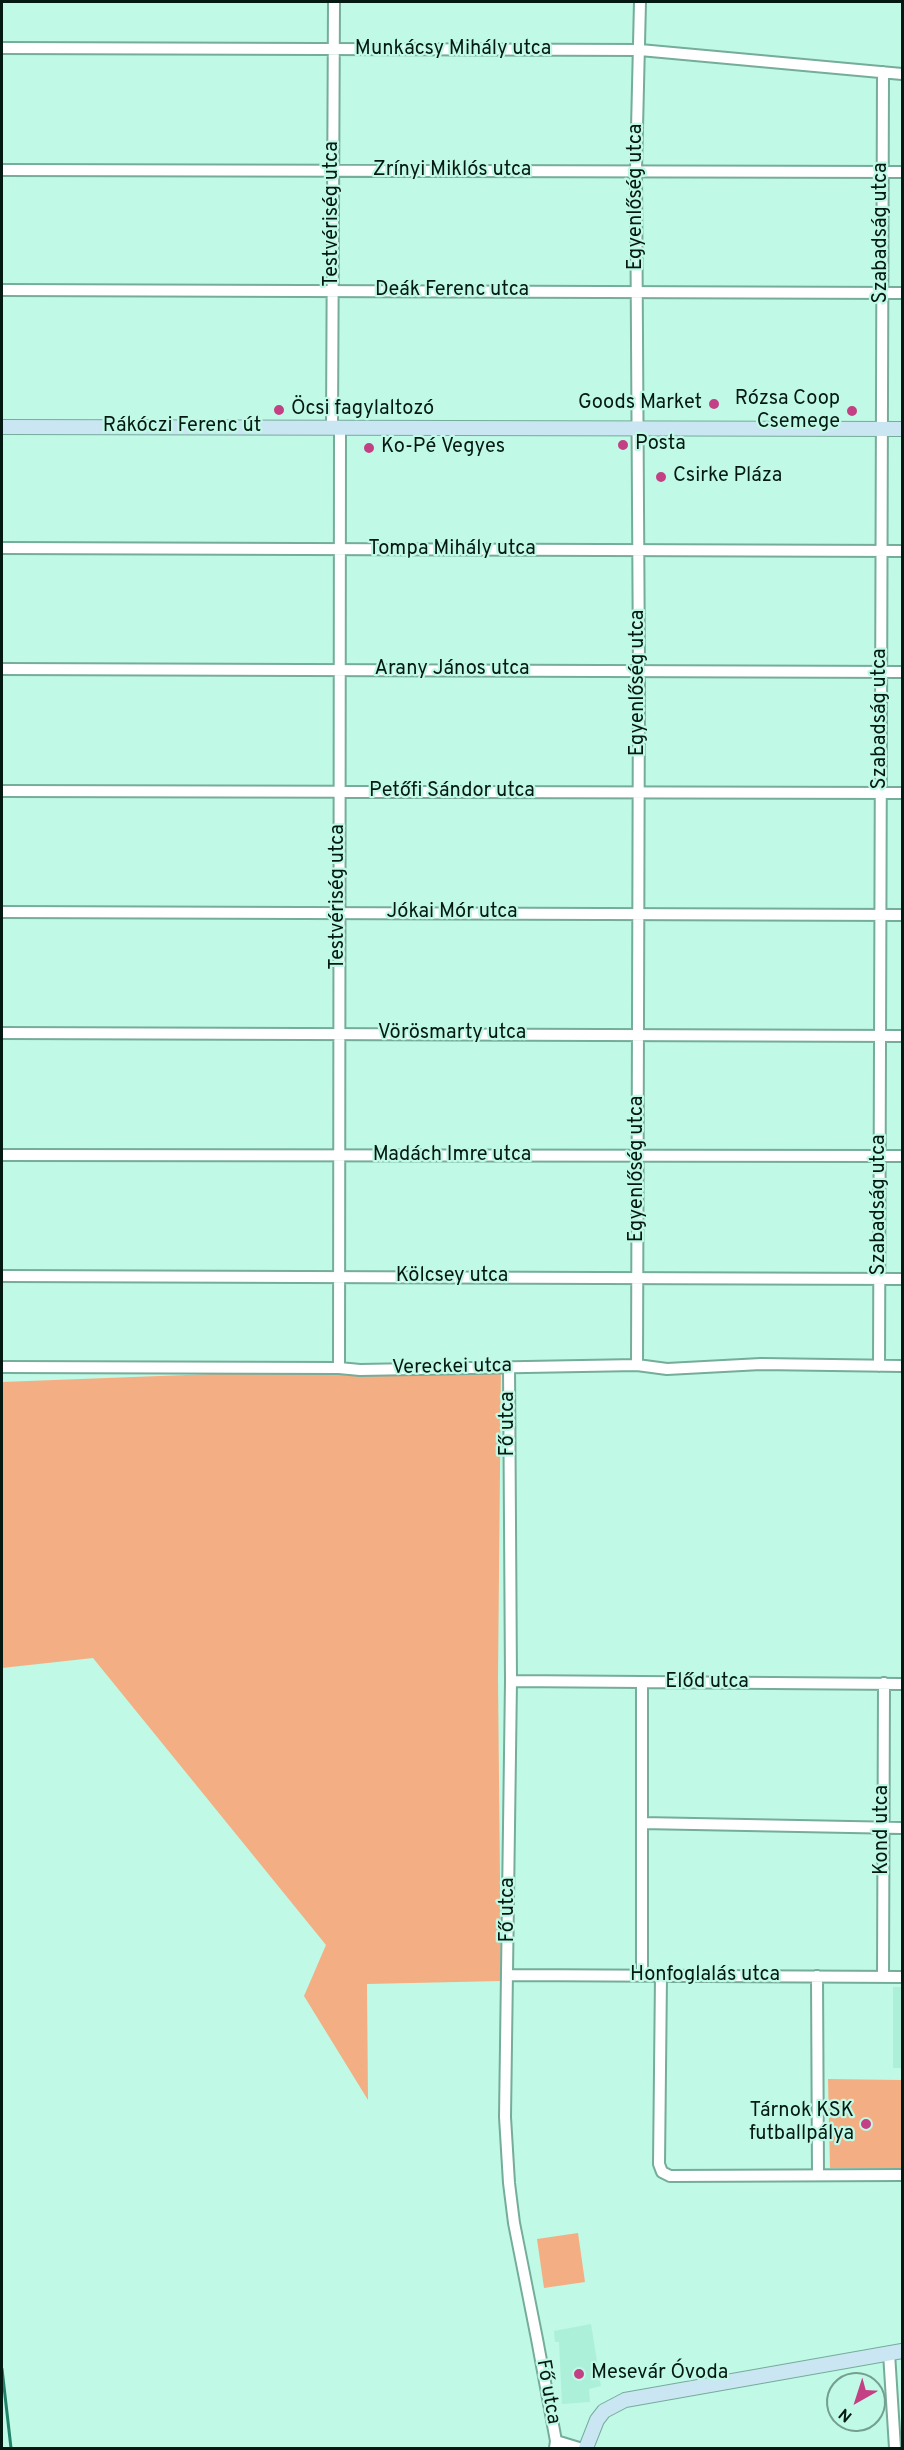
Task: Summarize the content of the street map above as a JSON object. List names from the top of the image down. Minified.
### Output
{"streets":{"street":["Munkácsy Mihály utca","Zrínyi Miklós utca","Egyenlőség utca","Testvériség utca","Szabadság utca","Deák Ferenc utca","Rákóczi Ferenc út","Tompa Mihály utca","Arany János utca","Petőfi Sándor utca","Jókai Mór utca","Vörösmarty utca","Madách Imre utca","Kölcsey utca","Vereckei utca","Fő utca","Előd utca","Kond utca","Honfoglalás utca"]},"crossings":[["Munkácsy Mihály utca","Egyenlőség utca"],["Munkácsy Mihály utca","Testvériség utca"],["Munkácsy Mihály utca","Szabadság utca"],["Zrínyi Miklós utca","Egyenlőség utca"],["Zrínyi Miklós utca","Testvériség utca"],["Zrínyi Miklós utca","Szabadság utca"],["Egyenlőség utca","Deák Ferenc utca"],["Egyenlőség utca","Rákóczi Ferenc út"],["Egyenlőség utca","Tompa Mihály utca"],["Egyenlőség utca","Arany János utca"],["Egyenlőség utca","Petőfi Sándor utca"],["Egyenlőség utca","Jókai Mór utca"],["Egyenlőség utca","Vörösmarty utca"],["Egyenlőség utca","Madách Imre utca"],["Egyenlőség utca","Kölcsey utca"],["Egyenlőség utca","Vereckei utca"],["Testvériség utca","Deák Ferenc utca"],["Testvériség utca","Rákóczi Ferenc út"],["Testvériség utca","Tompa Mihály utca"],["Testvériség utca","Arany János utca"],["Testvériség utca","Petőfi Sándor utca"],["Testvériség utca","Jókai Mór utca"],["Testvériség utca","Vörösmarty utca"],["Testvériség utca","Madách Imre utca"],["Testvériség utca","Kölcsey utca"],["Testvériség utca","Vereckei utca"],["Szabadság utca","Deák Ferenc utca"],["Szabadság utca","Rákóczi Ferenc út"],["Szabadság utca","Tompa Mihály utca"],["Szabadság utca","Arany János utca"],["Szabadság utca","Petőfi Sándor utca"],["Szabadság utca","Jókai Mór utca"],["Szabadság utca","Vörösmarty utca"],["Szabadság utca","Madách Imre utca"],["Szabadság utca","Kölcsey utca"],["Szabadság utca","Vereckei utca"],["Vereckei utca","Fő utca"],["Fő utca","Előd utca"],["Fő utca","Honfoglalás utca"],["Előd utca","Kond utca"],["Kond utca","Honfoglalás utca"]],"places":["Goods Market","Öcsi fagylaltozó","Rózsa Coop Csemege","Posta","Ko-Pé Vegyes","Csirke Pláza","Tárnok KSK futballpálya","Mesevár Óvoda"],"north":"bottom left"}
